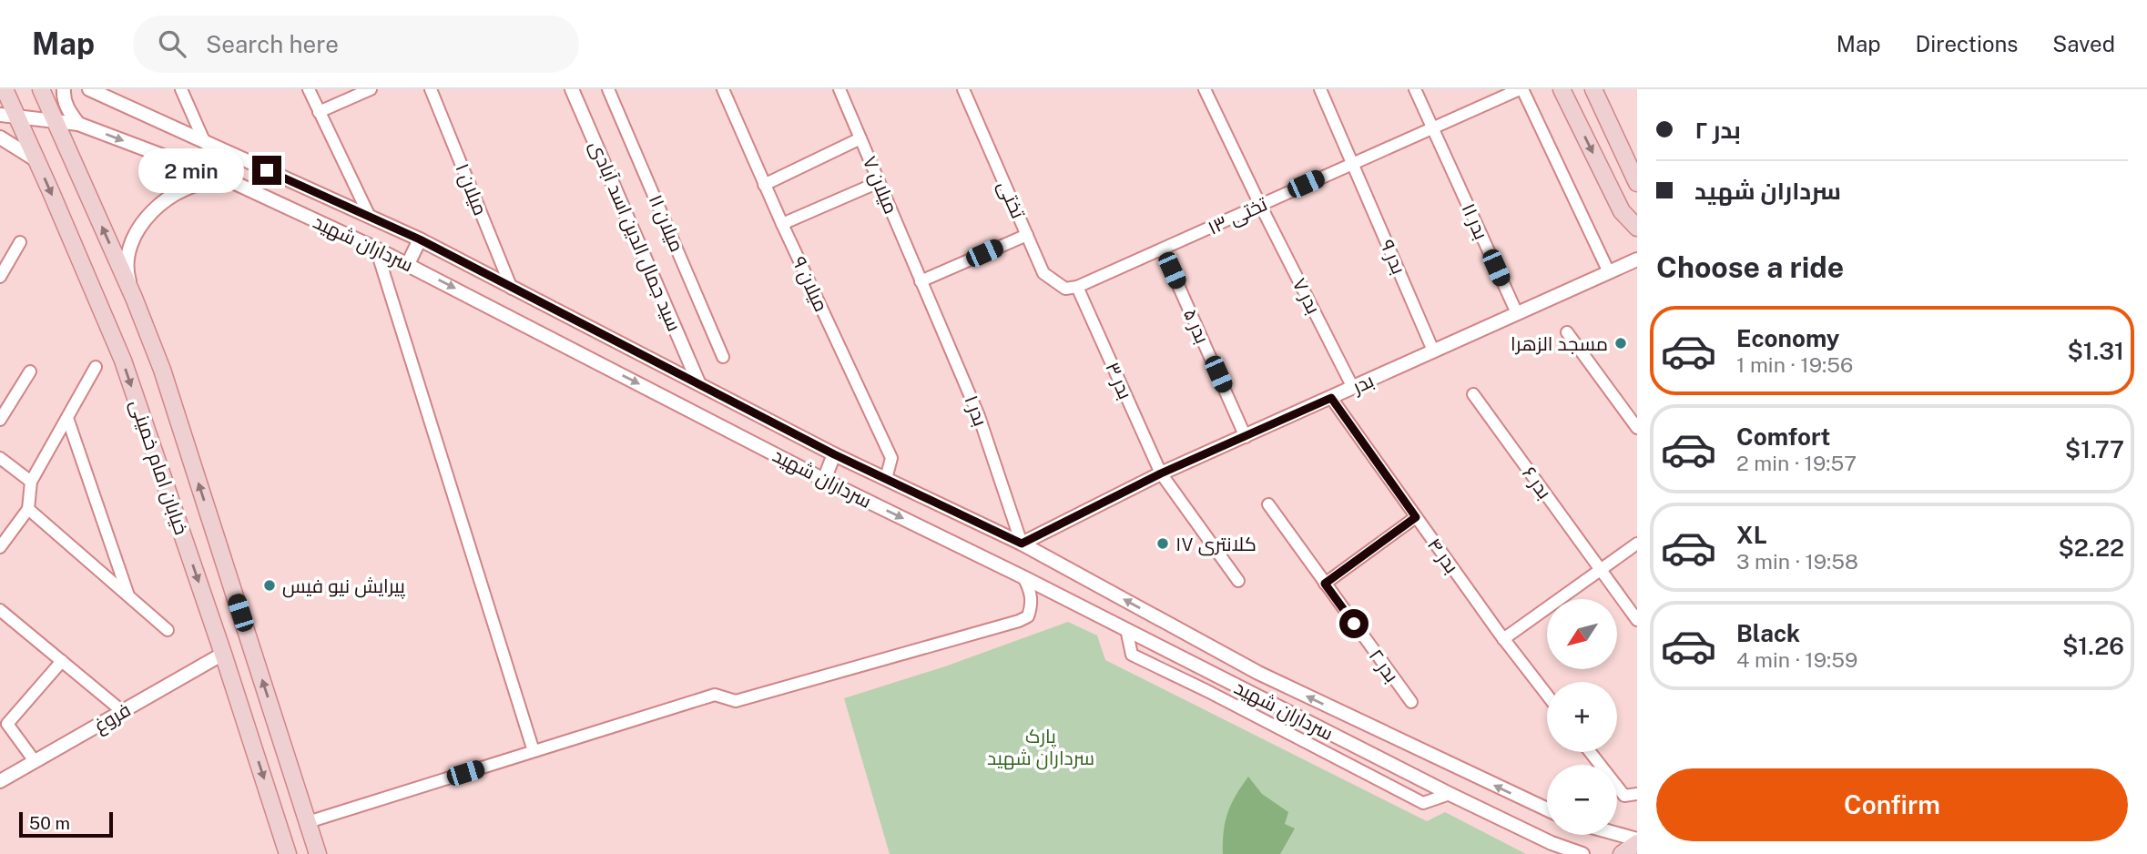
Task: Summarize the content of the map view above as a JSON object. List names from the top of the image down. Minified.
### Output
{"streets":{"main road":["خیابان امام خمینی"],"street":["میلان ۷","میلان ۱","تختی","تختی ۱۳","بدر ۱۱","میلان ۱۱","سید جمال الدین اسد آبادی","سرداران شهید","بدر ۹","میلان ۹","بدر ۷","بدر ۵","بدر ۳","بدر","بدر ۱","بدر ۶","بدر ۴","بدر ۲","فروغ"]},"crossings":[["میلان ۷","بدر ۱"],["میلان ۱","سرداران شهید"],["تختی","تختی ۱۳"],["تختی","بدر ۳"],["تختی ۱۳","بدر ۱۱"],["تختی ۱۳","بدر ۹"],["تختی ۱۳","بدر ۷"],["تختی ۱۳","بدر ۵"],["تختی ۱۳","بدر ۳"],["بدر ۱۱","بدر"],["سید جمال الدین اسد آبادی","سرداران شهید"],["سرداران شهید","میلان ۹"],["سرداران شهید","بدر"],["سرداران شهید","بدر ۱"],["سرداران شهید","خیابان امام خمینی"],["بدر ۹","بدر"],["بدر ۷","بدر"],["بدر ۵","بدر"],["بدر ۳","بدر"],["بدر","بدر ۱"],["بدر","بدر ۴"],["خیابان امام خمینی","فروغ"]],"parks":["پارک سرداران شهید"],"places":["مسجد الزهرا","کلانتری ۱۷","پیرایش نیو فیس"],"scale_bar":"50 m","north":"bottom left","page":{"header":"Map","search":"Search here","nav":["Map","Directions","Saved"],"banner":["بدر ۲","سرداران شهید"],"bubble":"2 min","heading":"Choose a ride","list":[{"name":"Economy","note":"1 min · 19:56","value":"$1.31"},{"name":"Comfort","note":"2 min · 19:57","value":"$1.77"},{"name":"XL","note":"3 min · 19:58","value":"$2.22"},{"name":"Black","note":"4 min · 19:59","value":"$1.26"}],"map_buttons":["+","−"],"buttons":"Confirm","scale":"50 m"}}
